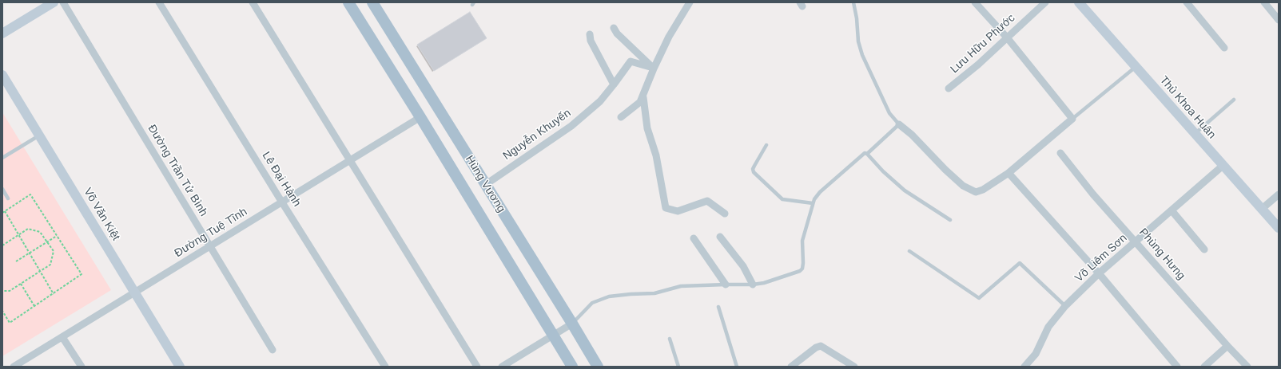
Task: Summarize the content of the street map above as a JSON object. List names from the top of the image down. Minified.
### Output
{"streets":{"main road":["Hùng Vương"],"street":["Lưu Hữu Phước","Thủ Khoa Huân","Nguyễn Khuyến","Đường Trần Tử Bình","Lê Đại Hành","Võ Văn Kiệt","Đường Tuệ Tĩnh","Phùng Hưng","Võ Liêm Sơn"]},"crossings":[["Thủ Khoa Huân","Võ Liêm Sơn"],["Nguyễn Khuyến","Hùng Vương"],["Đường Trần Tử Bình","Đường Tuệ Tĩnh"],["Lê Đại Hành","Đường Tuệ Tĩnh"],["Hùng Vương","Đường Tuệ Tĩnh"],["Võ Văn Kiệt","Đường Tuệ Tĩnh"],["Phùng Hưng","Võ Liêm Sơn"]]}
